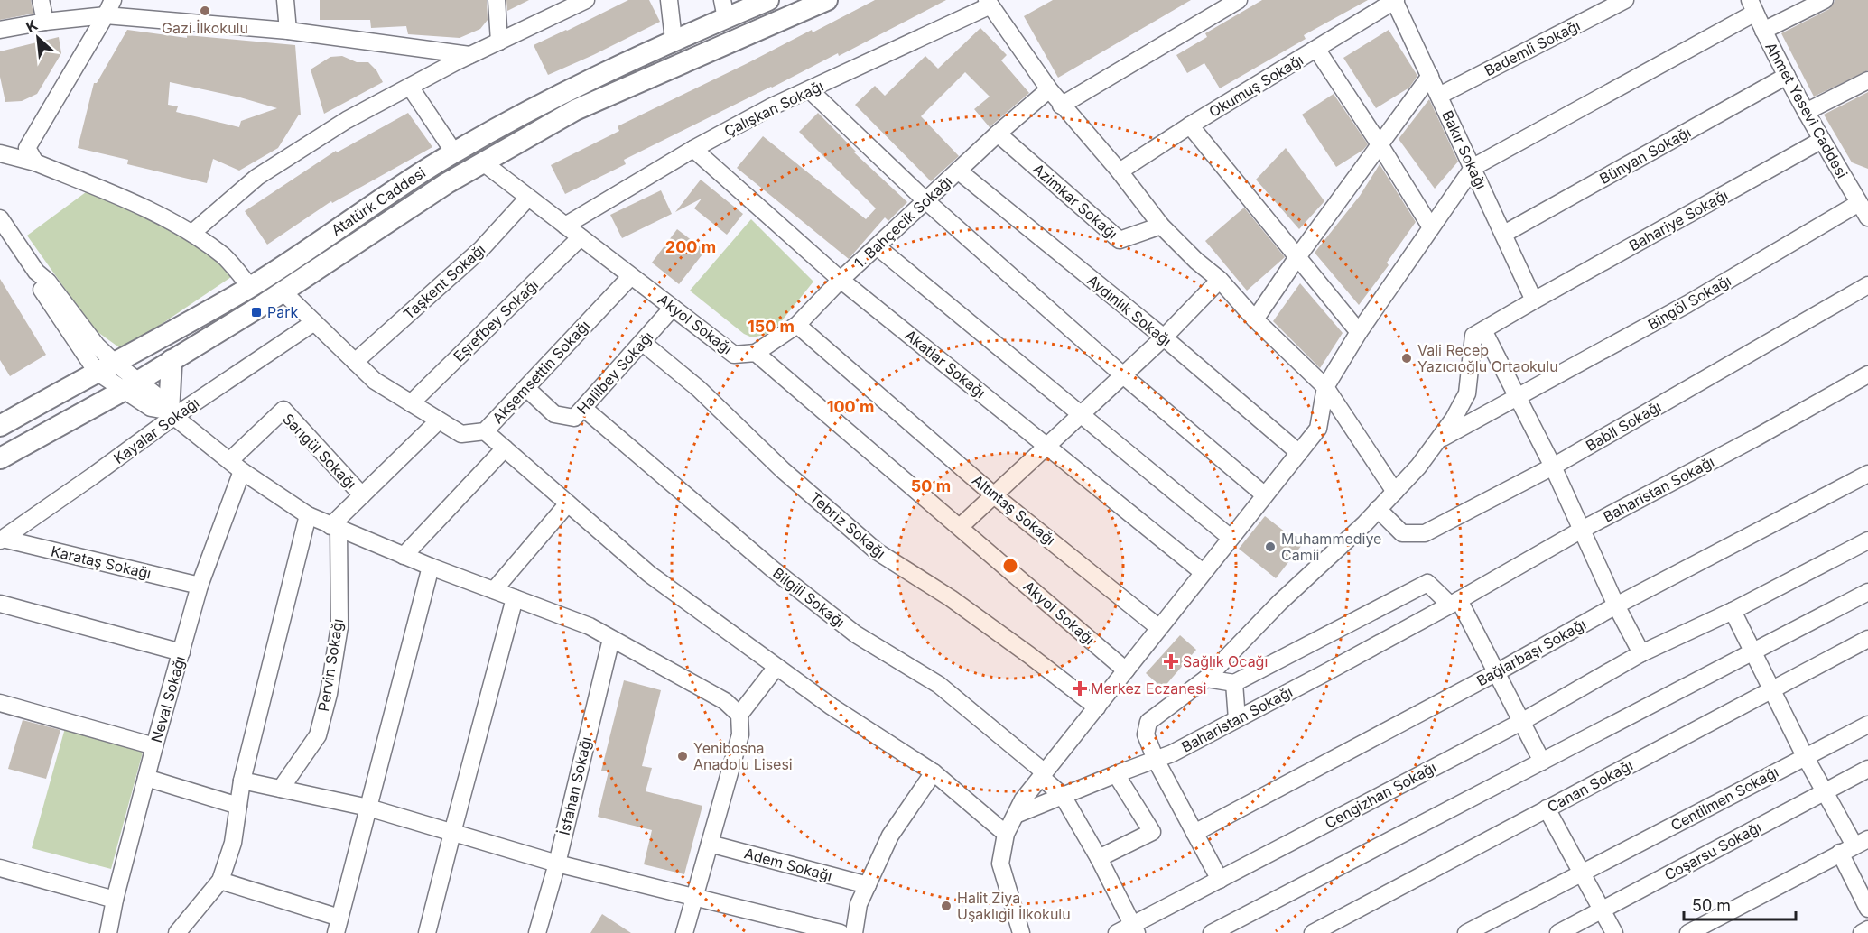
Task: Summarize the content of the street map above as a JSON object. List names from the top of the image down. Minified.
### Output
{"streets":{"main road":["Atatürk Caddesi"],"street":["Bademli Sokağı","Okumuş Sokağı","Çalışkan Sokağı","Ahmet Yesevi Caddesi","Bakır Sokağı","Bünyan Sokağı","Azimkar Sokağı","Bahariye Sokağı","1. Bahçecik Sokağı","Taşkent Sokağı","Bingöl Sokağı","Aydınlık Sokağı","Eşrefbey Sokağı","Akyol Sokağı","Akatlar Sokağı","Akşemsettin Sokağı","Halilbey Sokağı","Babil Sokağı","Kayalar Sokağı","Sarıgül Sokağı","Baharistan Sokağı","Altıntaş Sokağı","Tebriz Sokağı","Karataş Sokağı","Bilgili Sokağı","Bağlarbaşı Sokağı","Pervin Sokağı","Neval Sokağı","İsfahan Sokağı","Canan Sokağı","Cengizhan Sokağı","Centilmen Sokağı","Coşarsu Sokağı","Adem Sokağı"]},"crossings":[["Bademli Sokağı","Bakır Sokağı"],["Okumuş Sokağı","Bakır Sokağı"],["Çalışkan Sokağı","Akyol Sokağı"],["Çalışkan Sokağı","Akatlar Sokağı"],["Ahmet Yesevi Caddesi","Bünyan Sokağı"],["Ahmet Yesevi Caddesi","Bahariye Sokağı"],["Ahmet Yesevi Caddesi","Bingöl Sokağı"],["Bakır Sokağı","Bünyan Sokağı"],["Bakır Sokağı","Bahariye Sokağı"],["Azimkar Sokağı","1. Bahçecik Sokağı"],["1. Bahçecik Sokağı","Aydınlık Sokağı"],["1. Bahçecik Sokağı","Akyol Sokağı"],["1. Bahçecik Sokağı","Akatlar Sokağı"],["1. Bahçecik Sokağı","Altıntaş Sokağı"],["Taşkent Sokağı","Akyol Sokağı"],["Taşkent Sokağı","Akşemsettin Sokağı"],["Eşrefbey Sokağı","Akyol Sokağı"],["Eşrefbey Sokağı","Akşemsettin Sokağı"],["Akyol Sokağı","Akşemsettin Sokağı"],["Akyol Sokağı","Halilbey Sokağı"],["Akşemsettin Sokağı","Halilbey Sokağı"],["Akşemsettin Sokağı","Kayalar Sokağı"],["Halilbey Sokağı","Tebriz Sokağı"],["Halilbey Sokağı","Bilgili Sokağı"],["Kayalar Sokağı","Karataş Sokağı"],["Sarıgül Sokağı","Neval Sokağı"],["Baharistan Sokağı","Bilgili Sokağı"],["Karataş Sokağı","Neval Sokağı"],["Bilgili Sokağı","Cengizhan Sokağı"]],"places":{"other":["Gazi İlkokulu","Vali Recep Yazıcıoğlu Ortaokulu","Muhammediye Camii","Yenibosna Anadolu Lisesi","Halit Ziya Uşaklıgil İlkokulu"],"transit":["Park"],"health":["Sağlık Ocağı","Merkez Eczanesi"]},"scale_bar":"50 m","north":"top left","rings":["200 m","150 m","100 m","50 m"]}
